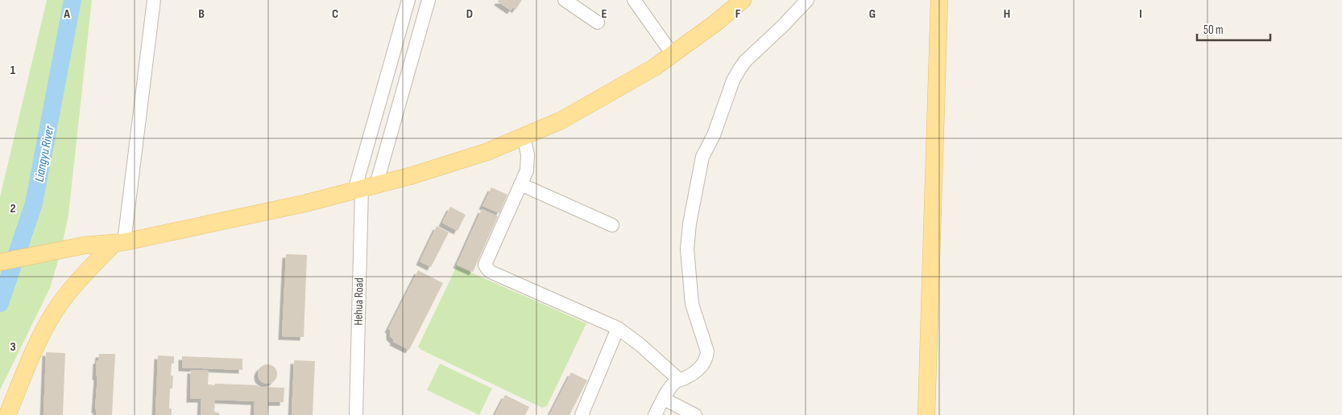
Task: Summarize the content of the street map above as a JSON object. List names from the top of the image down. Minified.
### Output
{"streets":{"street":["Hehua Road"]},"water":["Liangyu River"],"scale_bar":"50 m","grid":{"columns":["A","B","C","D","E","F","G","H","I"],"rows":["1","2","3"]}}
